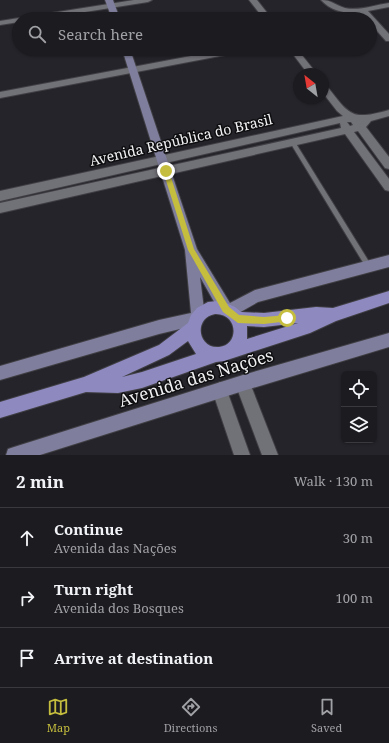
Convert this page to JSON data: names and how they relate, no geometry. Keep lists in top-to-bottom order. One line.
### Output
{"streets":{"main road":["Avenida das Nações"],"street":["Avenida República do Brasil"]},"north":"top left","page":{"search":"Search here","heading":["2 min","Walk · 130 m"],"list":[["Continue","Avenida das Nações","30 m"],["Turn right","Avenida dos Bosques","100 m"],"Arrive at destination"],"nav":["Map","Directions","Saved"]}}
